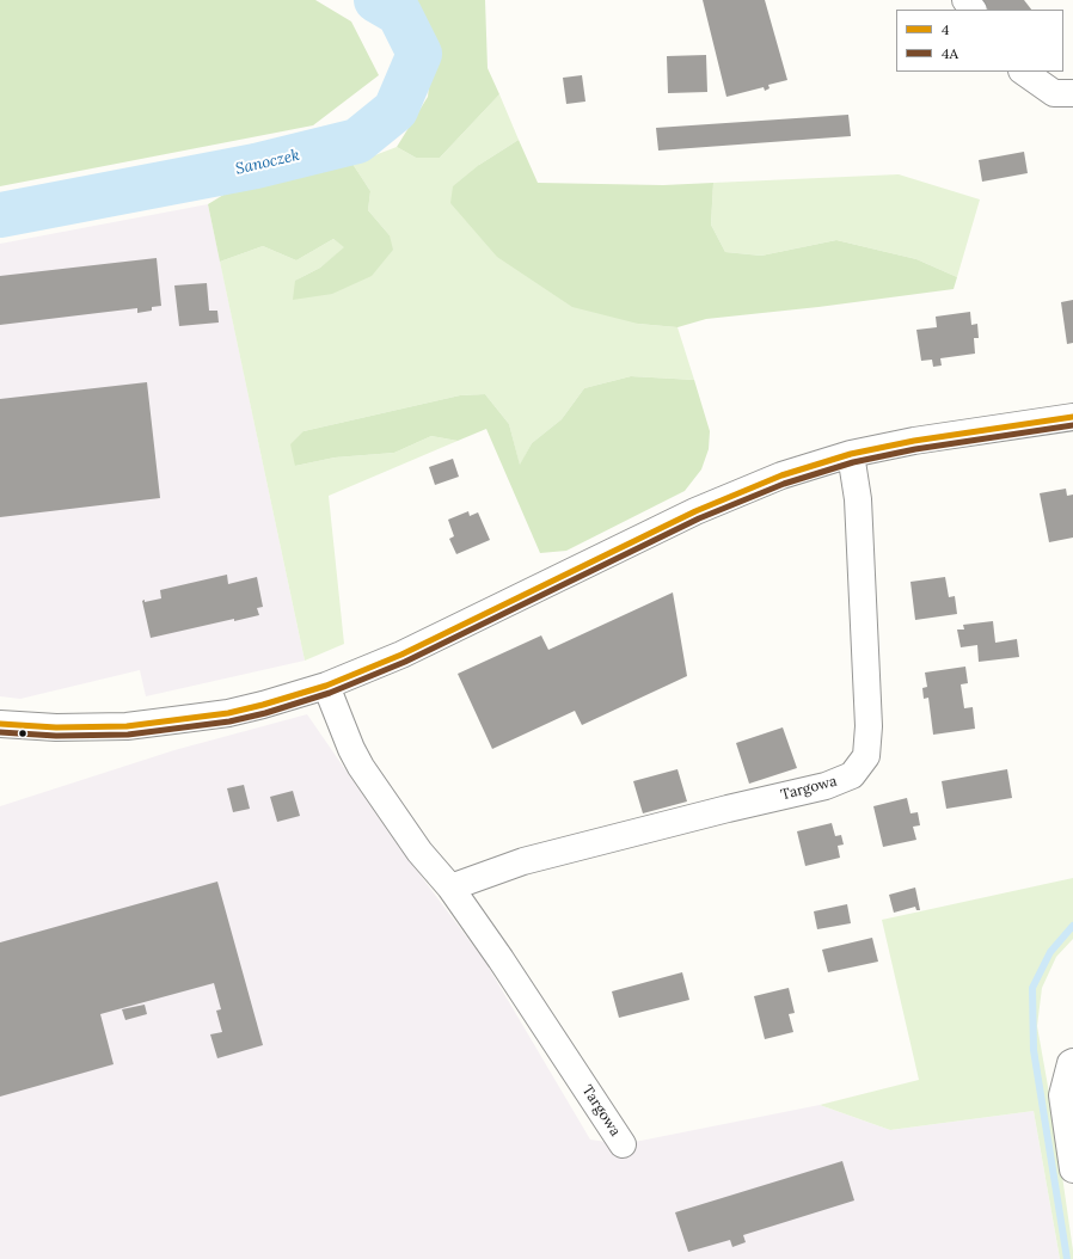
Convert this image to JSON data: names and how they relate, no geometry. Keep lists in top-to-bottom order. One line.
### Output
{"streets":{"street":["Targowa"]},"water":["Sanoczek"],"lines":["transit line 4","transit line 4A"],"legend":["4","4A"]}
